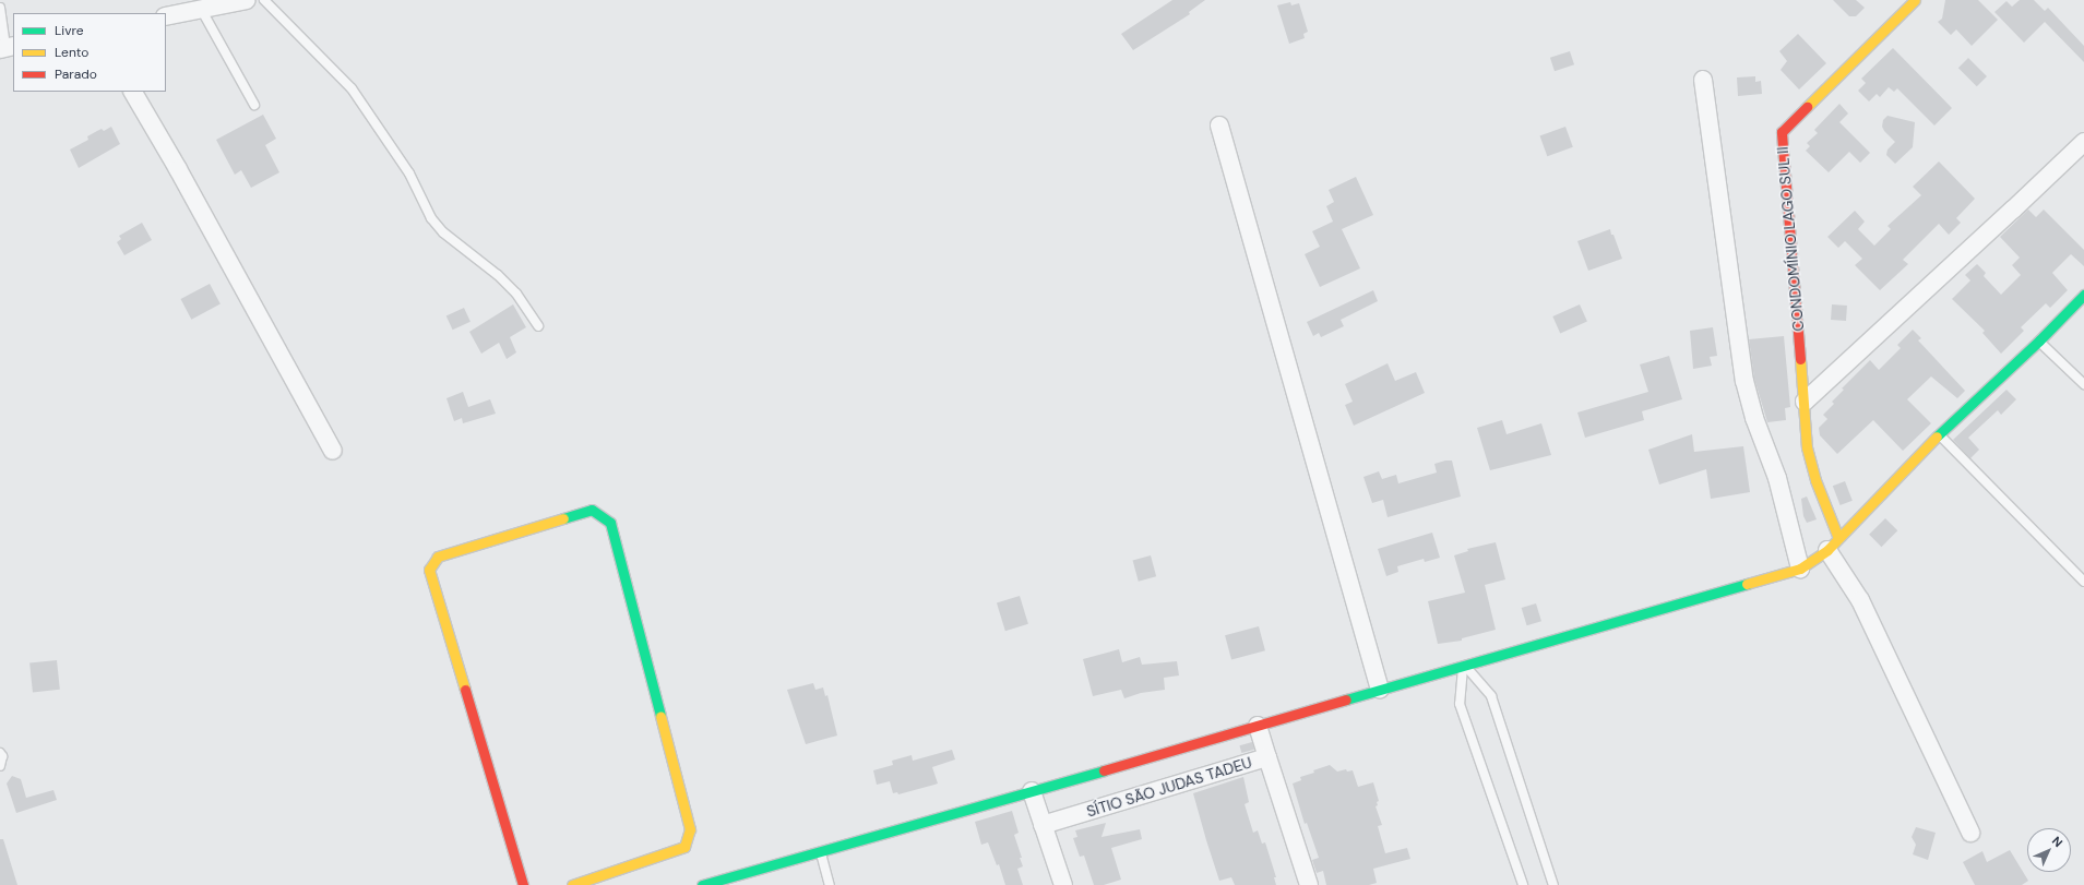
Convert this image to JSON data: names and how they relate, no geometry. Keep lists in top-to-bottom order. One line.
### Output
{"streets":{"street":["CONDOMÍNIO LAGO SUL II","SÍTIO SÃO JUDAS TADEU"]},"legend":["Livre","Lento","Parado"],"north":"top right"}
